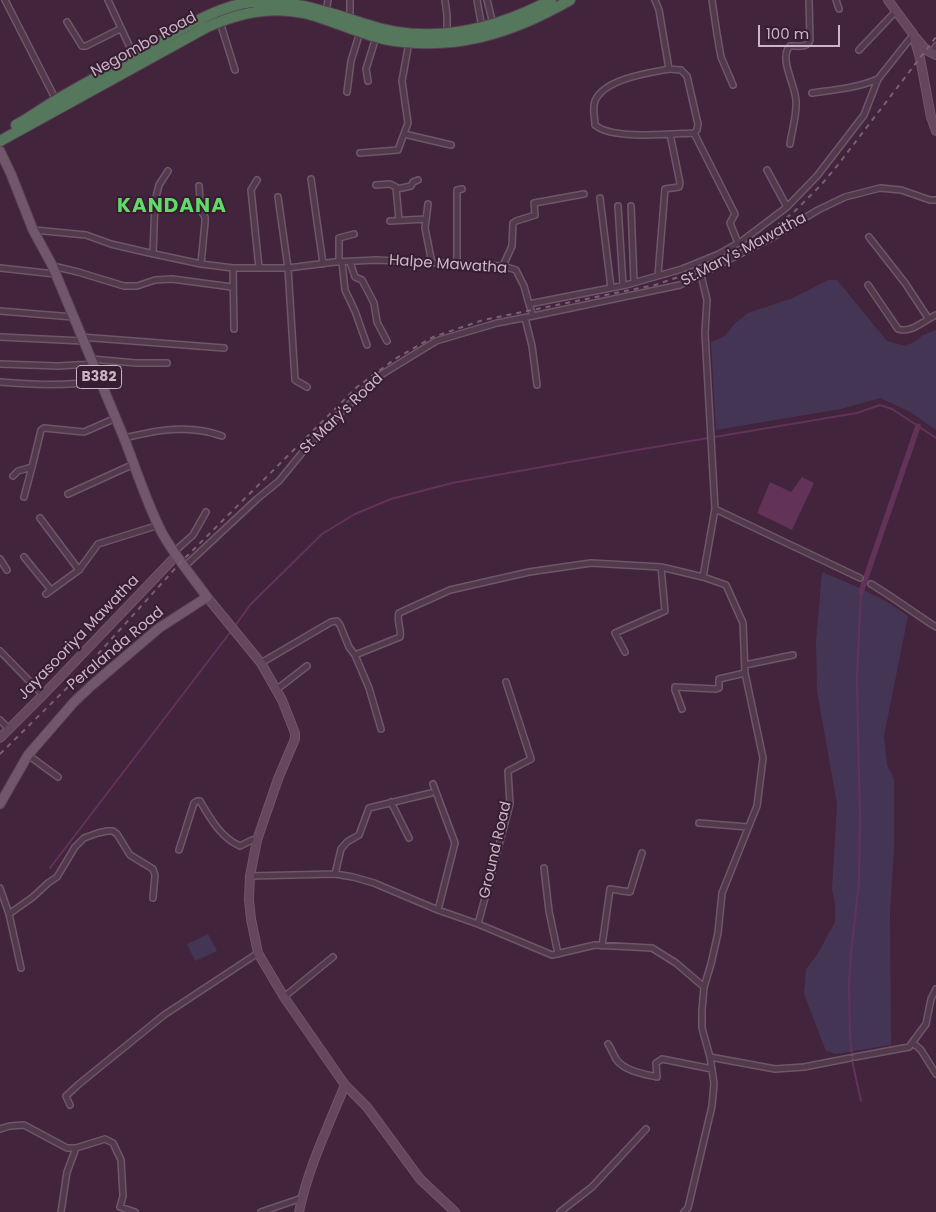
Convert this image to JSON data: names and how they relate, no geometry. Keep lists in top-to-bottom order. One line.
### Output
{"streets":{"highway":["Negombo Road"],"main road":["B382","Peralanda Road"],"street":["St.Mary's Mawatha","Halpe Mawatha","St Mary's Road","Jayasooriya Mawatha","Ground Road"]},"crossings":[["St.Mary's Mawatha","St Mary's Road"],["Halpe Mawatha","B382"],["B382","St Mary's Road"],["B382","Jayasooriya Mawatha"],["B382","Peralanda Road"]],"districts":["KANDANA"],"scale_bar":"100 m"}
